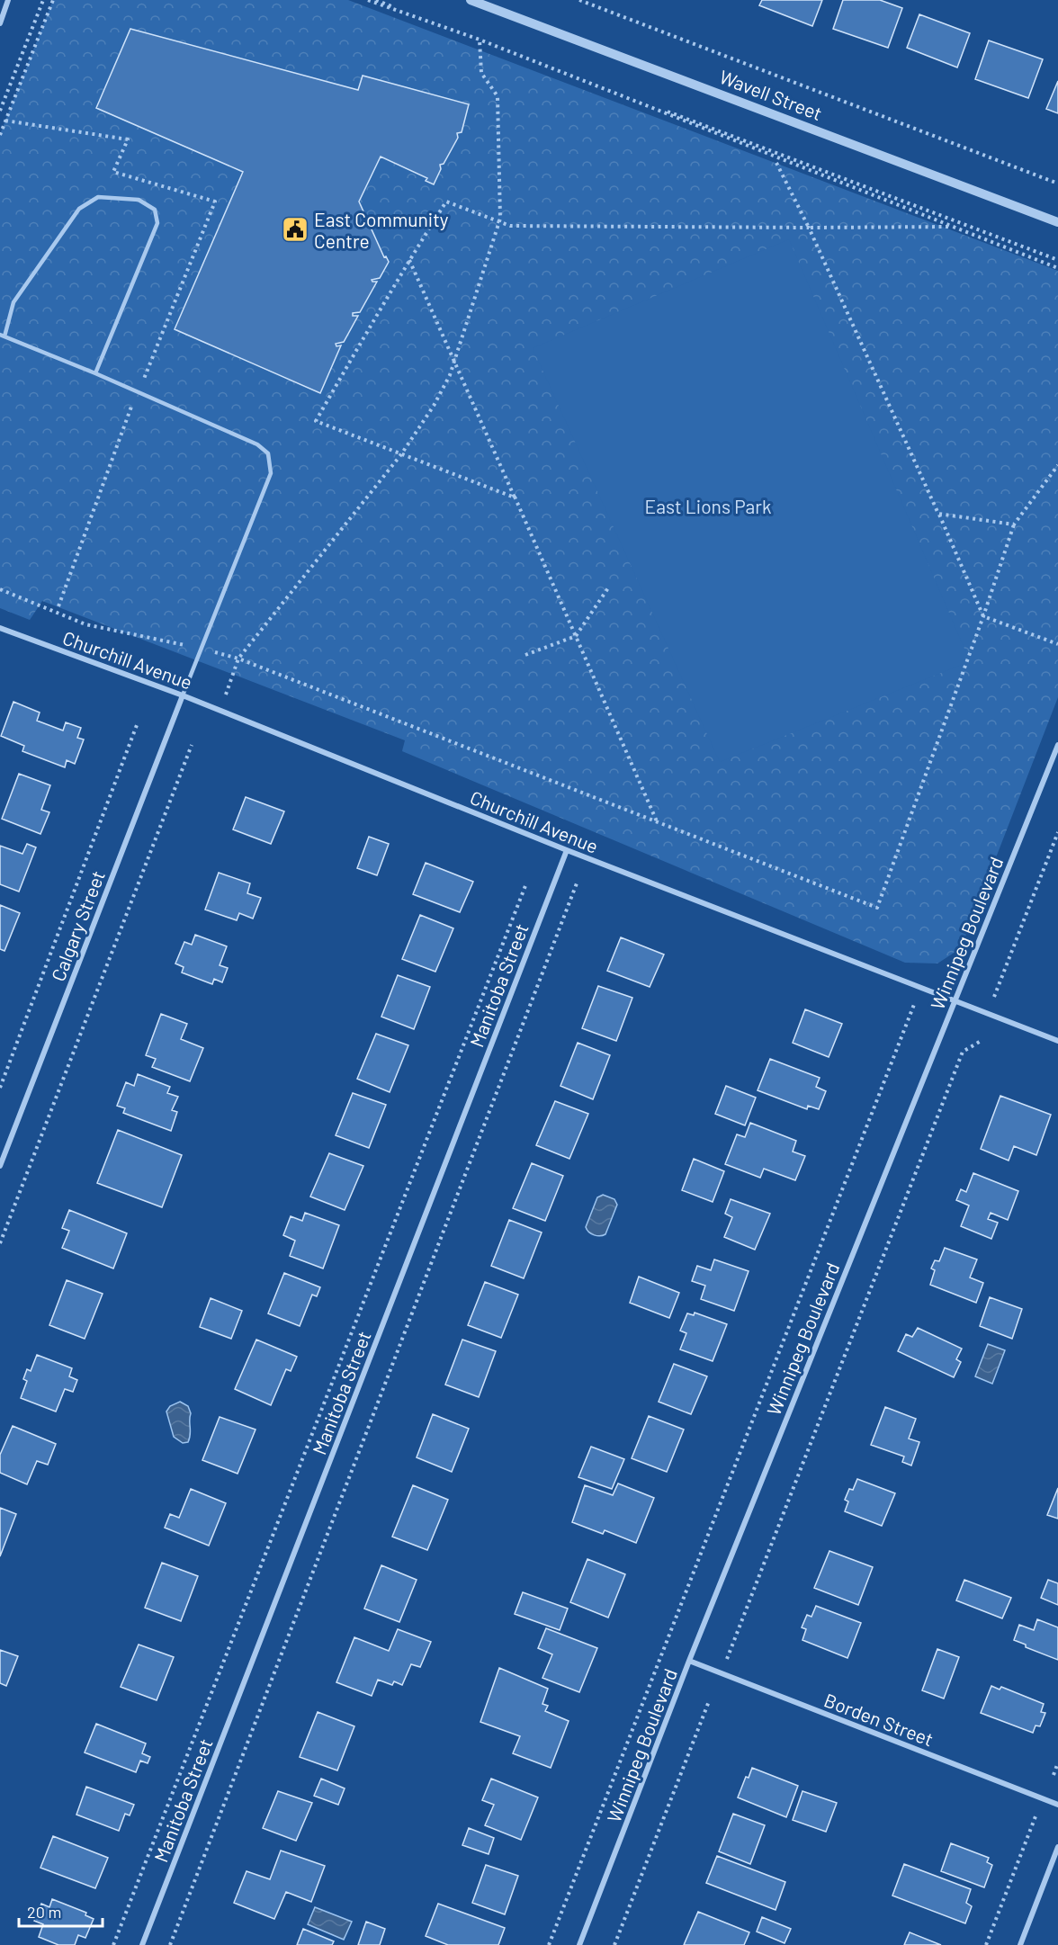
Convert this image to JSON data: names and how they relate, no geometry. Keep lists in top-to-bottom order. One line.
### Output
{"streets":{"street":["Wavell Street","Churchill Avenue","Calgary Street","Winnipeg Boulevard","Manitoba Street","Borden Street"]},"crossings":[["Churchill Avenue","Calgary Street"],["Churchill Avenue","Winnipeg Boulevard"],["Churchill Avenue","Manitoba Street"],["Winnipeg Boulevard","Borden Street"]],"parks":["East Lions Park"],"places":{"public building":["East Community Centre"]},"scale_bar":"20 m"}
